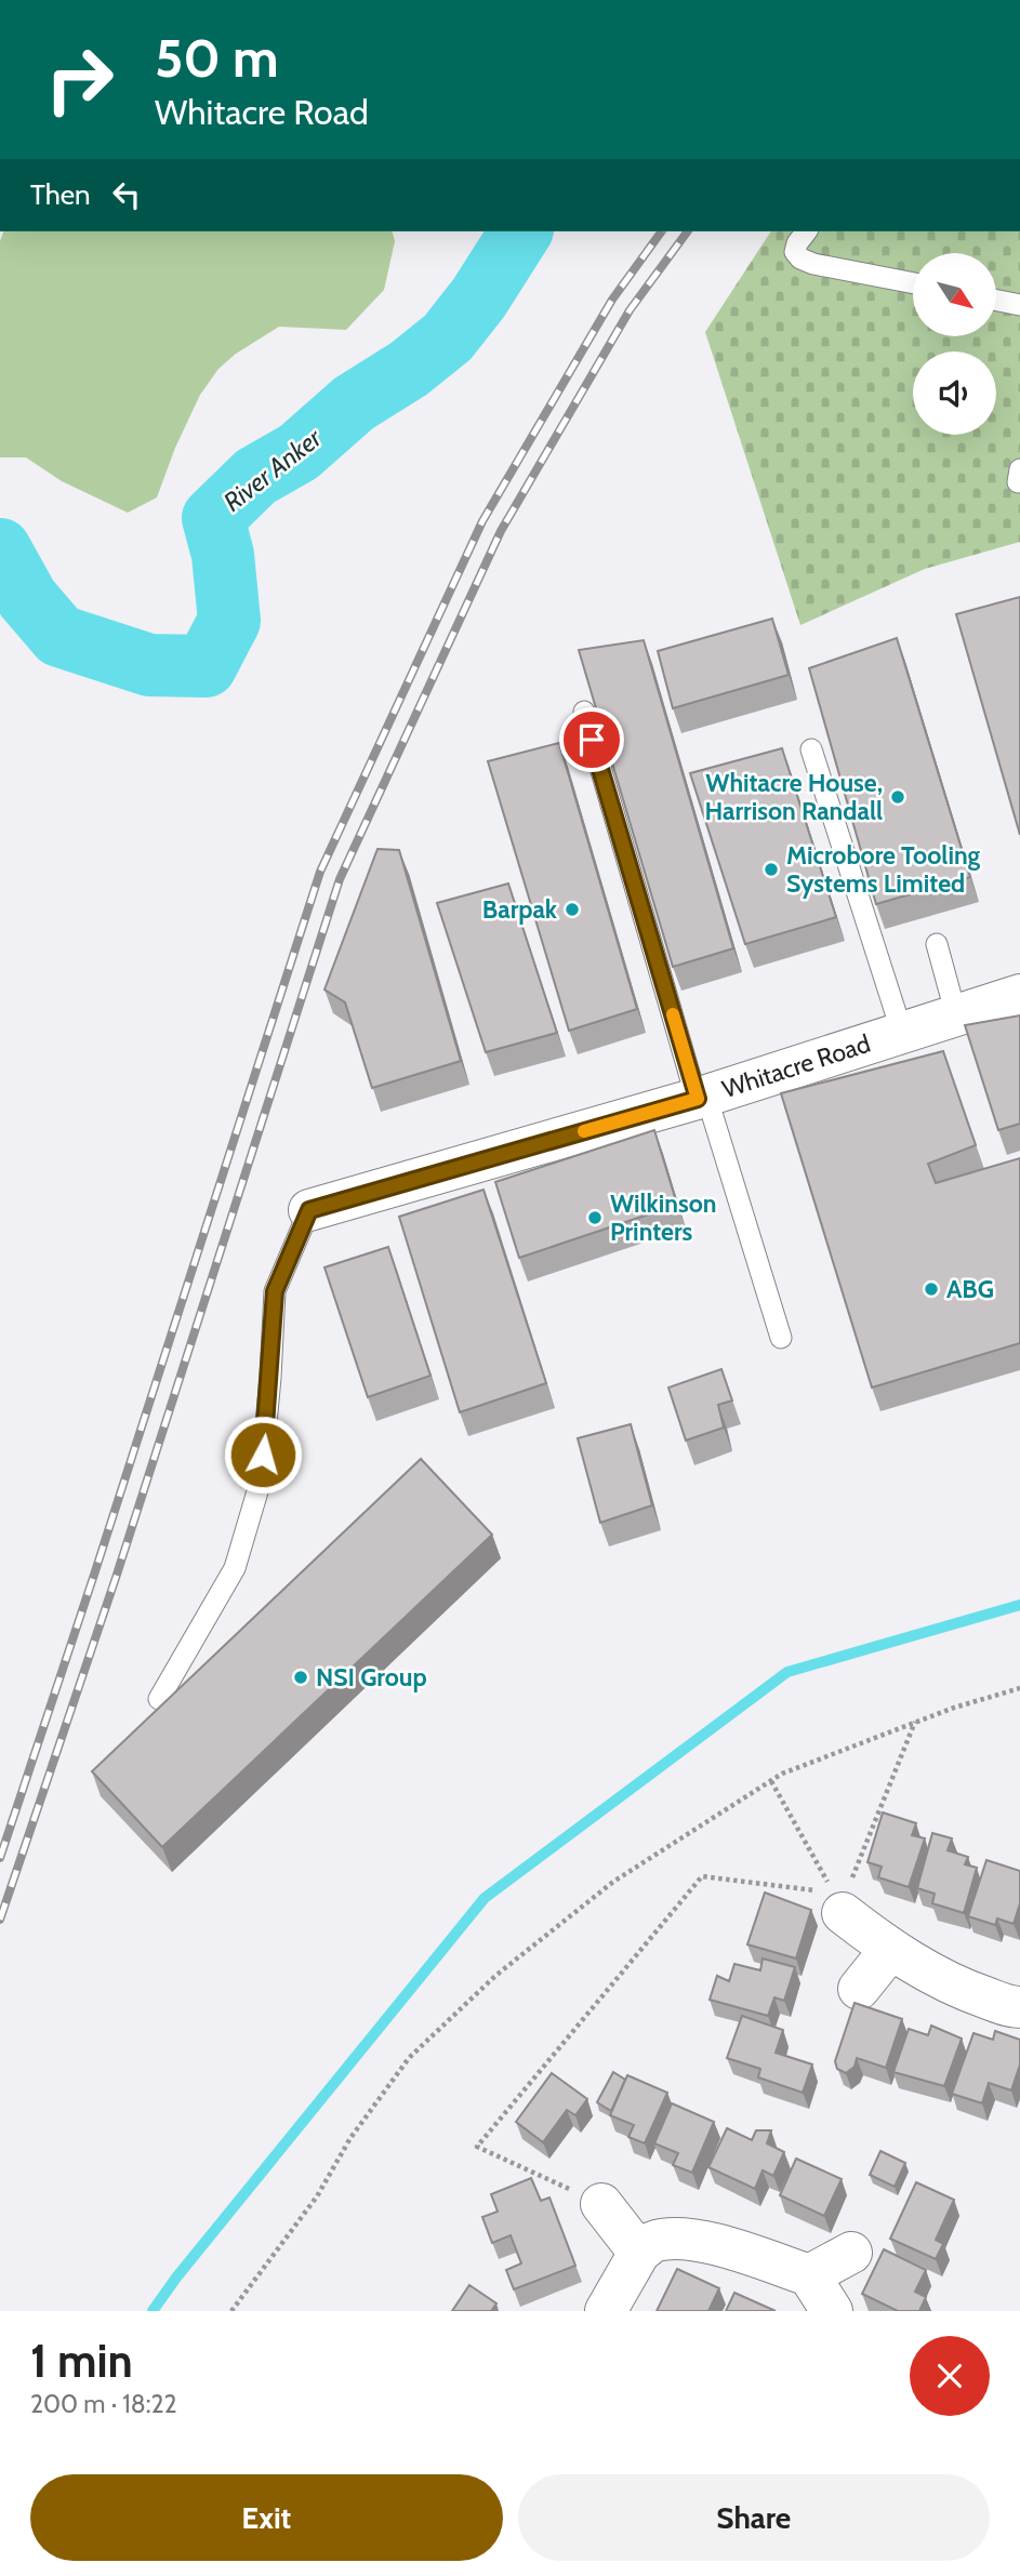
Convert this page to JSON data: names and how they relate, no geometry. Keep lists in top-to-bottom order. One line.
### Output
{"streets":{"street":["Whitacre Road"]},"water":["River Anker"],"places":["Whitacre House, Harrison Randall","Microbore Tooling Systems Limited","Barpak","Wilkinson Printers","ABG","NSI Group"],"north":"bottom right","page":{"turn":["50 m","Whitacre Road"],"then":"Then","heading":["1 min","200 m · 18:22"],"buttons":["Exit","Share"]}}
